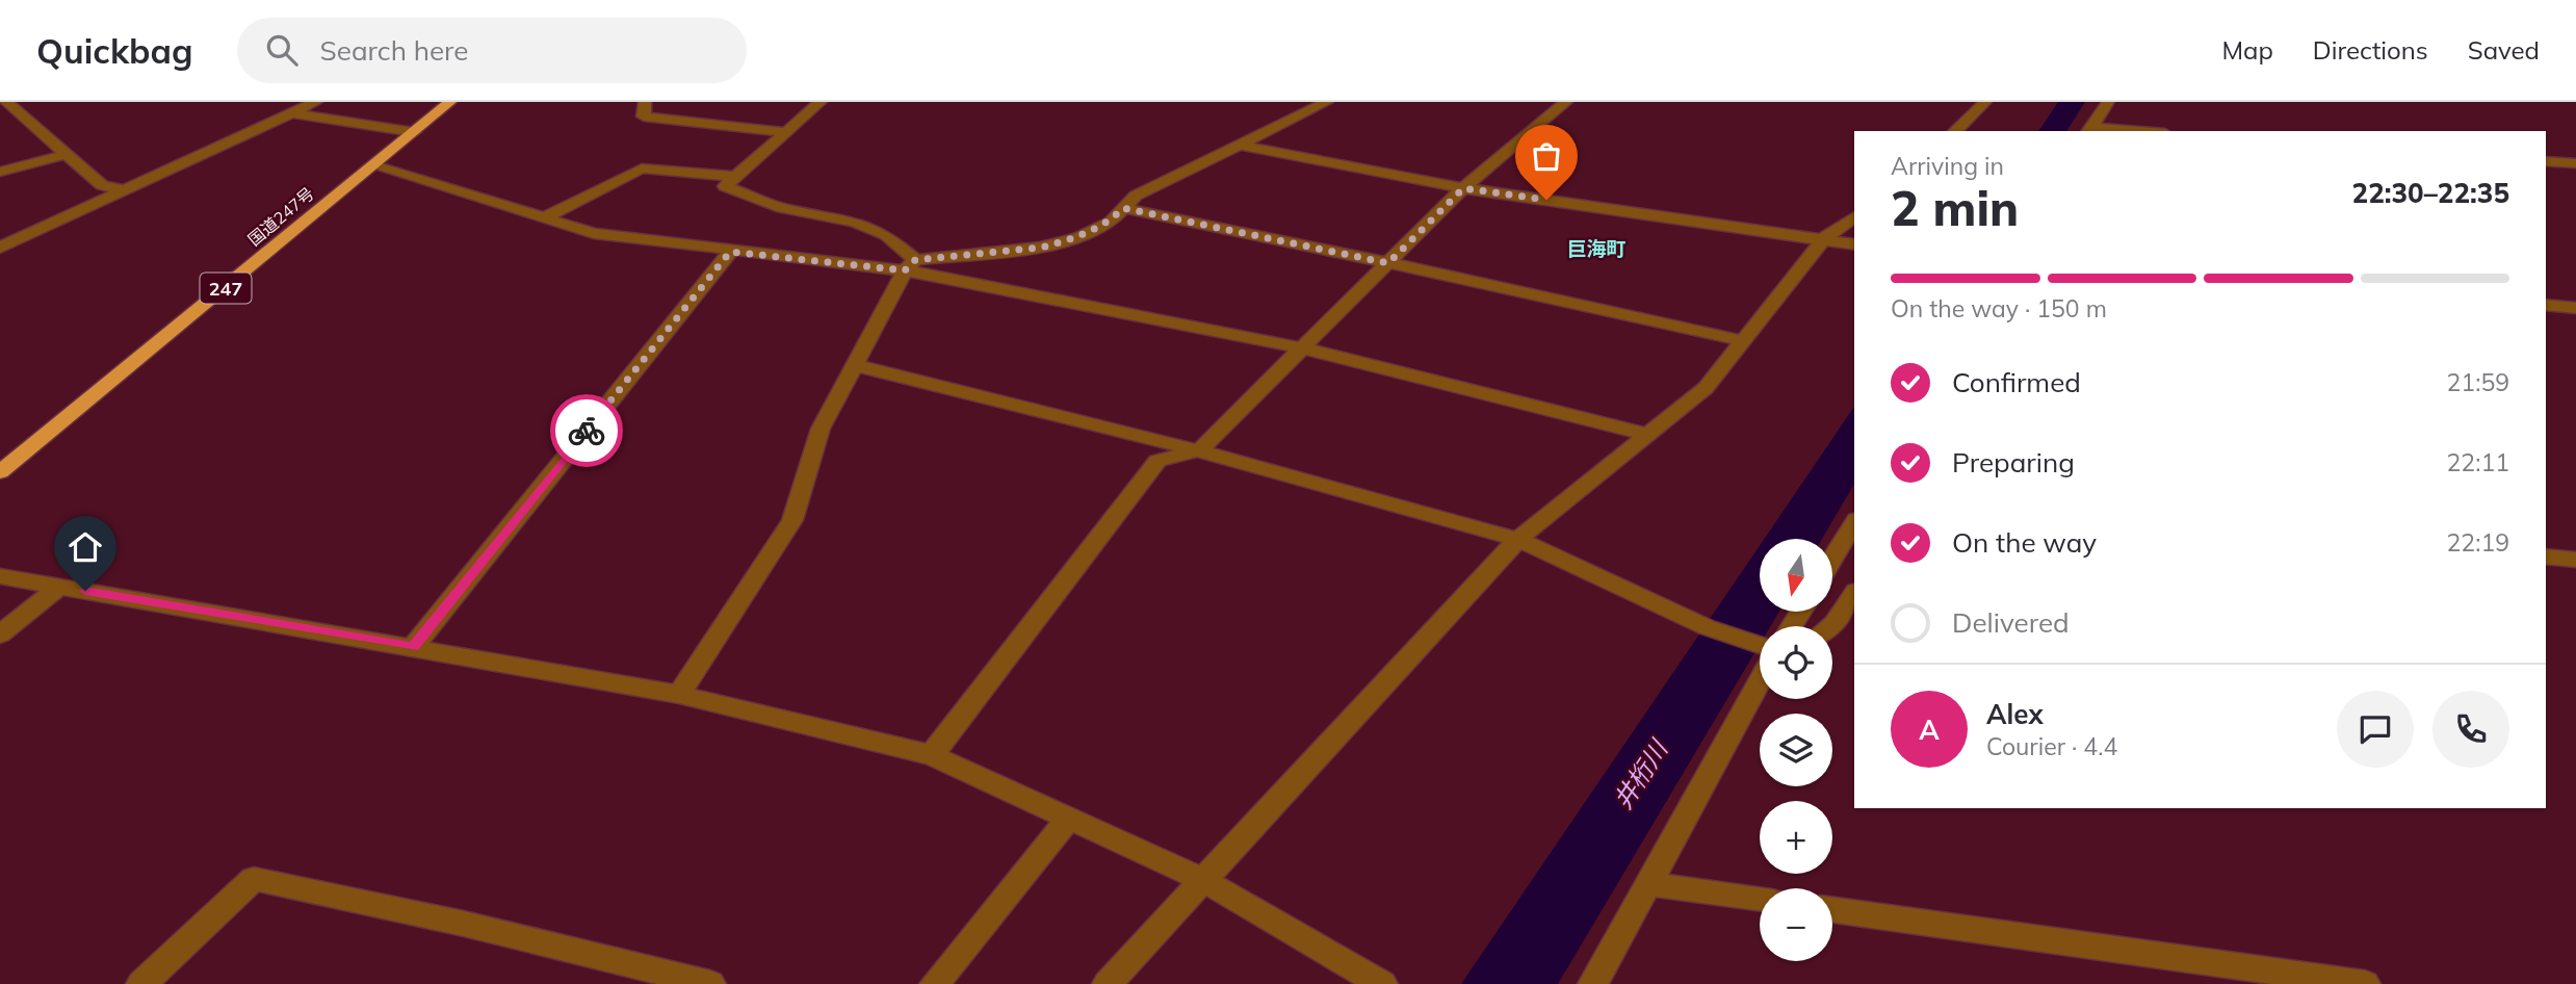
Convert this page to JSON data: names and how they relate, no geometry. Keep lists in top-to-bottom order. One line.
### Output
{"streets":{"highway":["国道247号","247"]},"districts":["巨海町"],"water":["井桁川"],"north":"bottom","page":{"header":"Quickbag","search":"Search here","nav":["Map","Directions","Saved"],"heading":["2 min","Arriving in","22:30–22:35"],"panel":["Alex","Courier · 4.4"],"bar":"On the way · 150 m","list":[["Confirmed","21:59"],["Preparing","22:11"],["On the way","22:19"],"Delivered"],"map_buttons":["+","−"],"round":"A"}}
